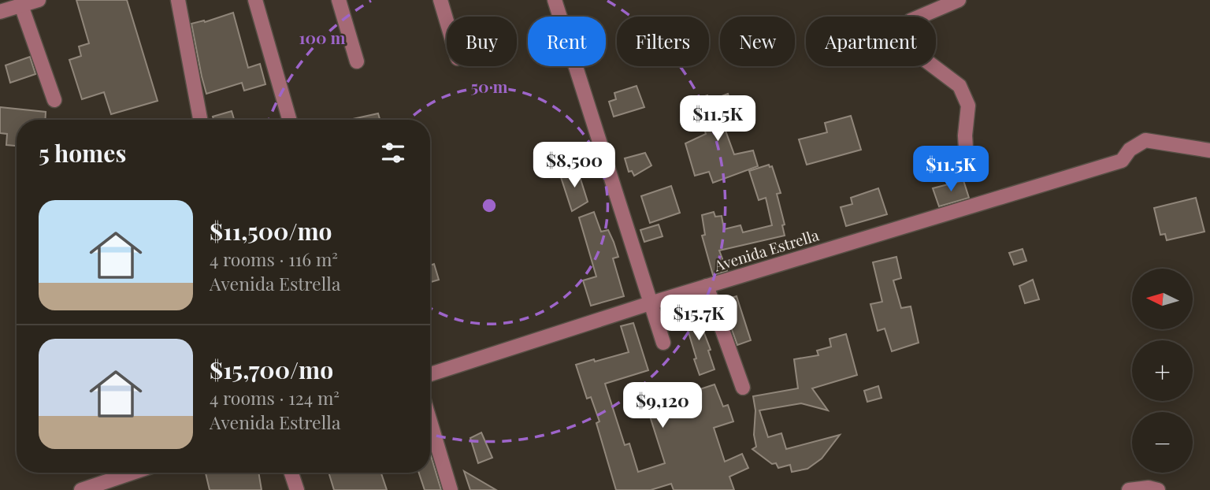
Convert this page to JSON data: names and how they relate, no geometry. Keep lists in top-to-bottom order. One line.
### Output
{"streets":{"street":["Avenida Estrella"]},"north":"left","page":{"chip":["Buy","Rent","Filters","New","Apartment"],"price":["$11.5K","$8,500","$11.5K","$15.7K","$9,120"],"heading":"5 homes","list":[{"name":"$11,500/mo","note":"4 rooms · 116 m² · Avenida Estrella"},{"name":"$15,700/mo","note":"4 rooms · 124 m² · Avenida Estrella"}],"map_buttons":["+","−"]},"rings":["100 m","50 m"]}
